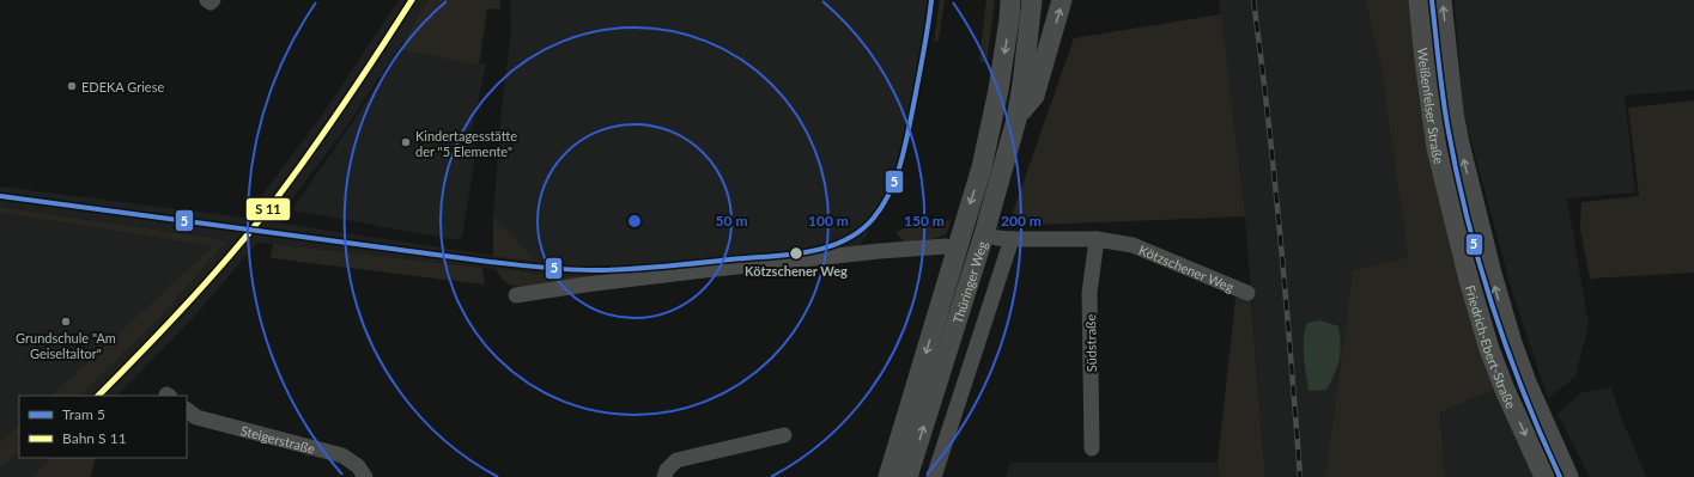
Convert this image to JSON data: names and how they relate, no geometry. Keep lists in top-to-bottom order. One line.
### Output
{"streets":{"main road":["Weißenfelser Straße","Thüringer Weg","Friedrich-Ebert-Straße"],"street":["Kötzschener Weg","Südstraße","Steigerstraße"]},"crossings":[["Weißenfelser Straße","Friedrich-Ebert-Straße"],["Kötzschener Weg","Thüringer Weg"],["Kötzschener Weg","Südstraße"]],"places":["EDEKA Griese","Kindertagesstätte der \"5 Elemente\"","Kötzschener Weg","Grundschule \"Am Geiseltaltor\""],"lines":["tram line 5"],"legend":["Tram 5","Bahn S 11"],"rings":["50 m","100 m","150 m","200 m"]}
